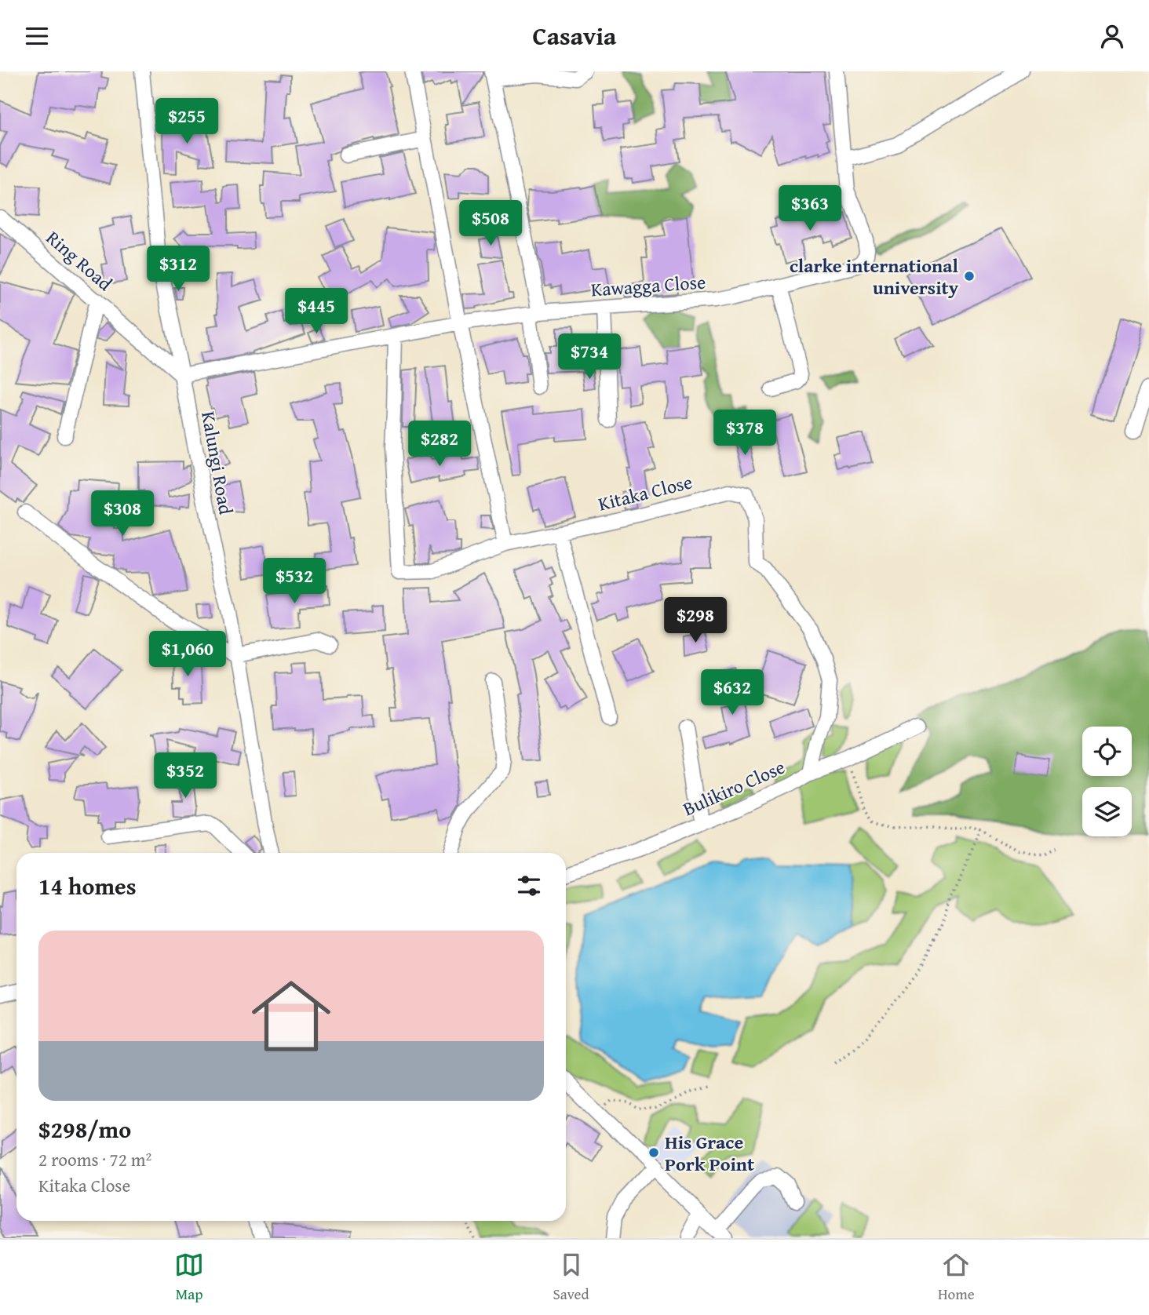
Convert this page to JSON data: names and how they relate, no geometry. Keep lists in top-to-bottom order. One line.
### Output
{"streets":{"street":["Ring Road","Kawagga Close","Kalungi Road","Kitaka Close","Bulikiro Close"]},"crossings":[["Ring Road","Kawagga Close"],["Ring Road","Kalungi Road"],["Kawagga Close","Kalungi Road"],["Kawagga Close","Kitaka Close"],["Kitaka Close","Bulikiro Close"]],"places":["clarke international university","His Grace Pork Point"],"page":{"header":"Casavia","price":["$255","$363","$508","$312","$445","$734","$378","$282","$308","$532","$298","$1,060","$632","$352"],"heading":"14 homes","list":[{"name":"$298/mo","note":"2 rooms · 72 m² · Kitaka Close"}],"tabs":["Map","Saved","Home"]}}
